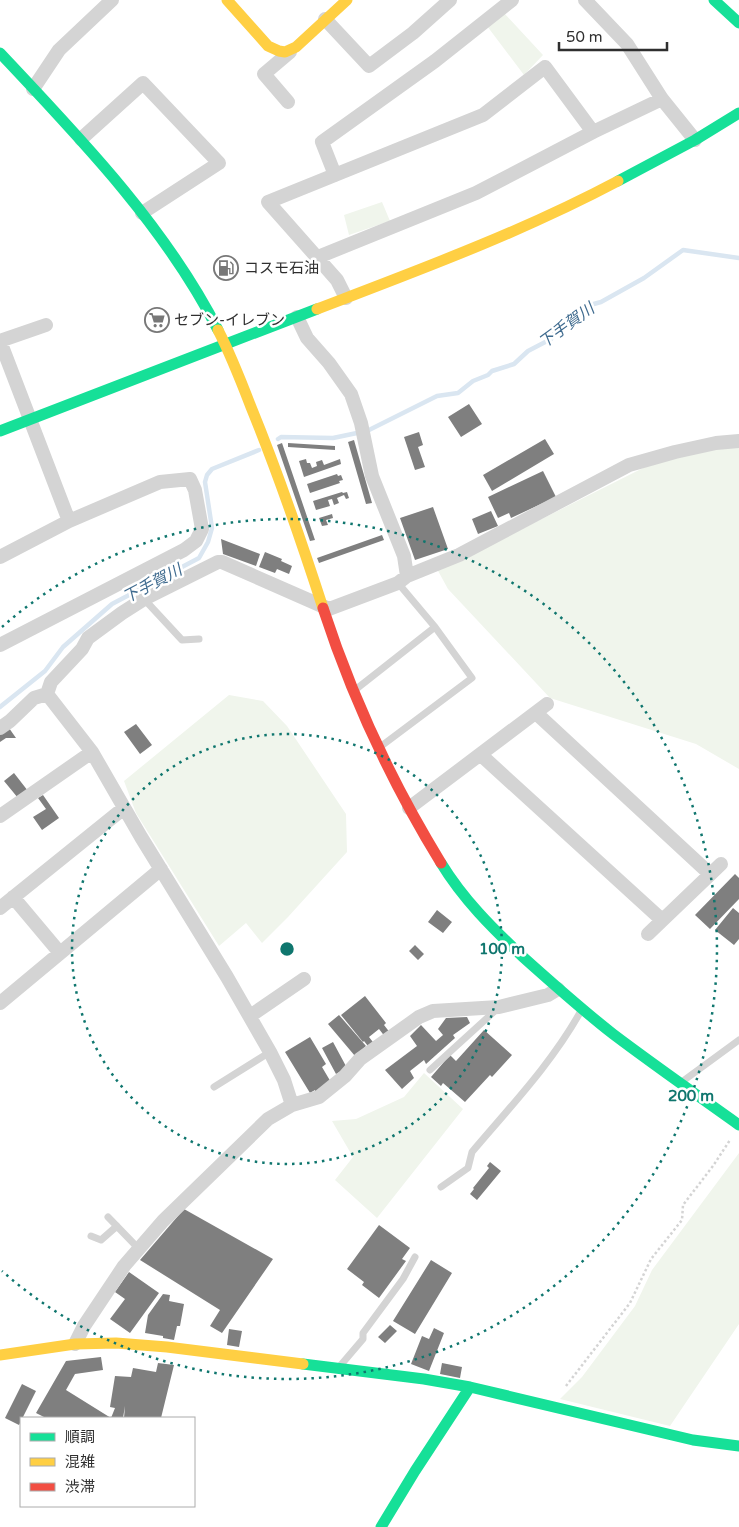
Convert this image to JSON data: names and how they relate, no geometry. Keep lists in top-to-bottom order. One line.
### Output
{"water":["下手賀川"],"places":{"fuel station":["コスモ石油"],"supermarket":["セブン-イレブン"]},"legend":["順調","混雑","渋滞"],"scale_bar":"50 m","rings":["100 m","200 m"]}
